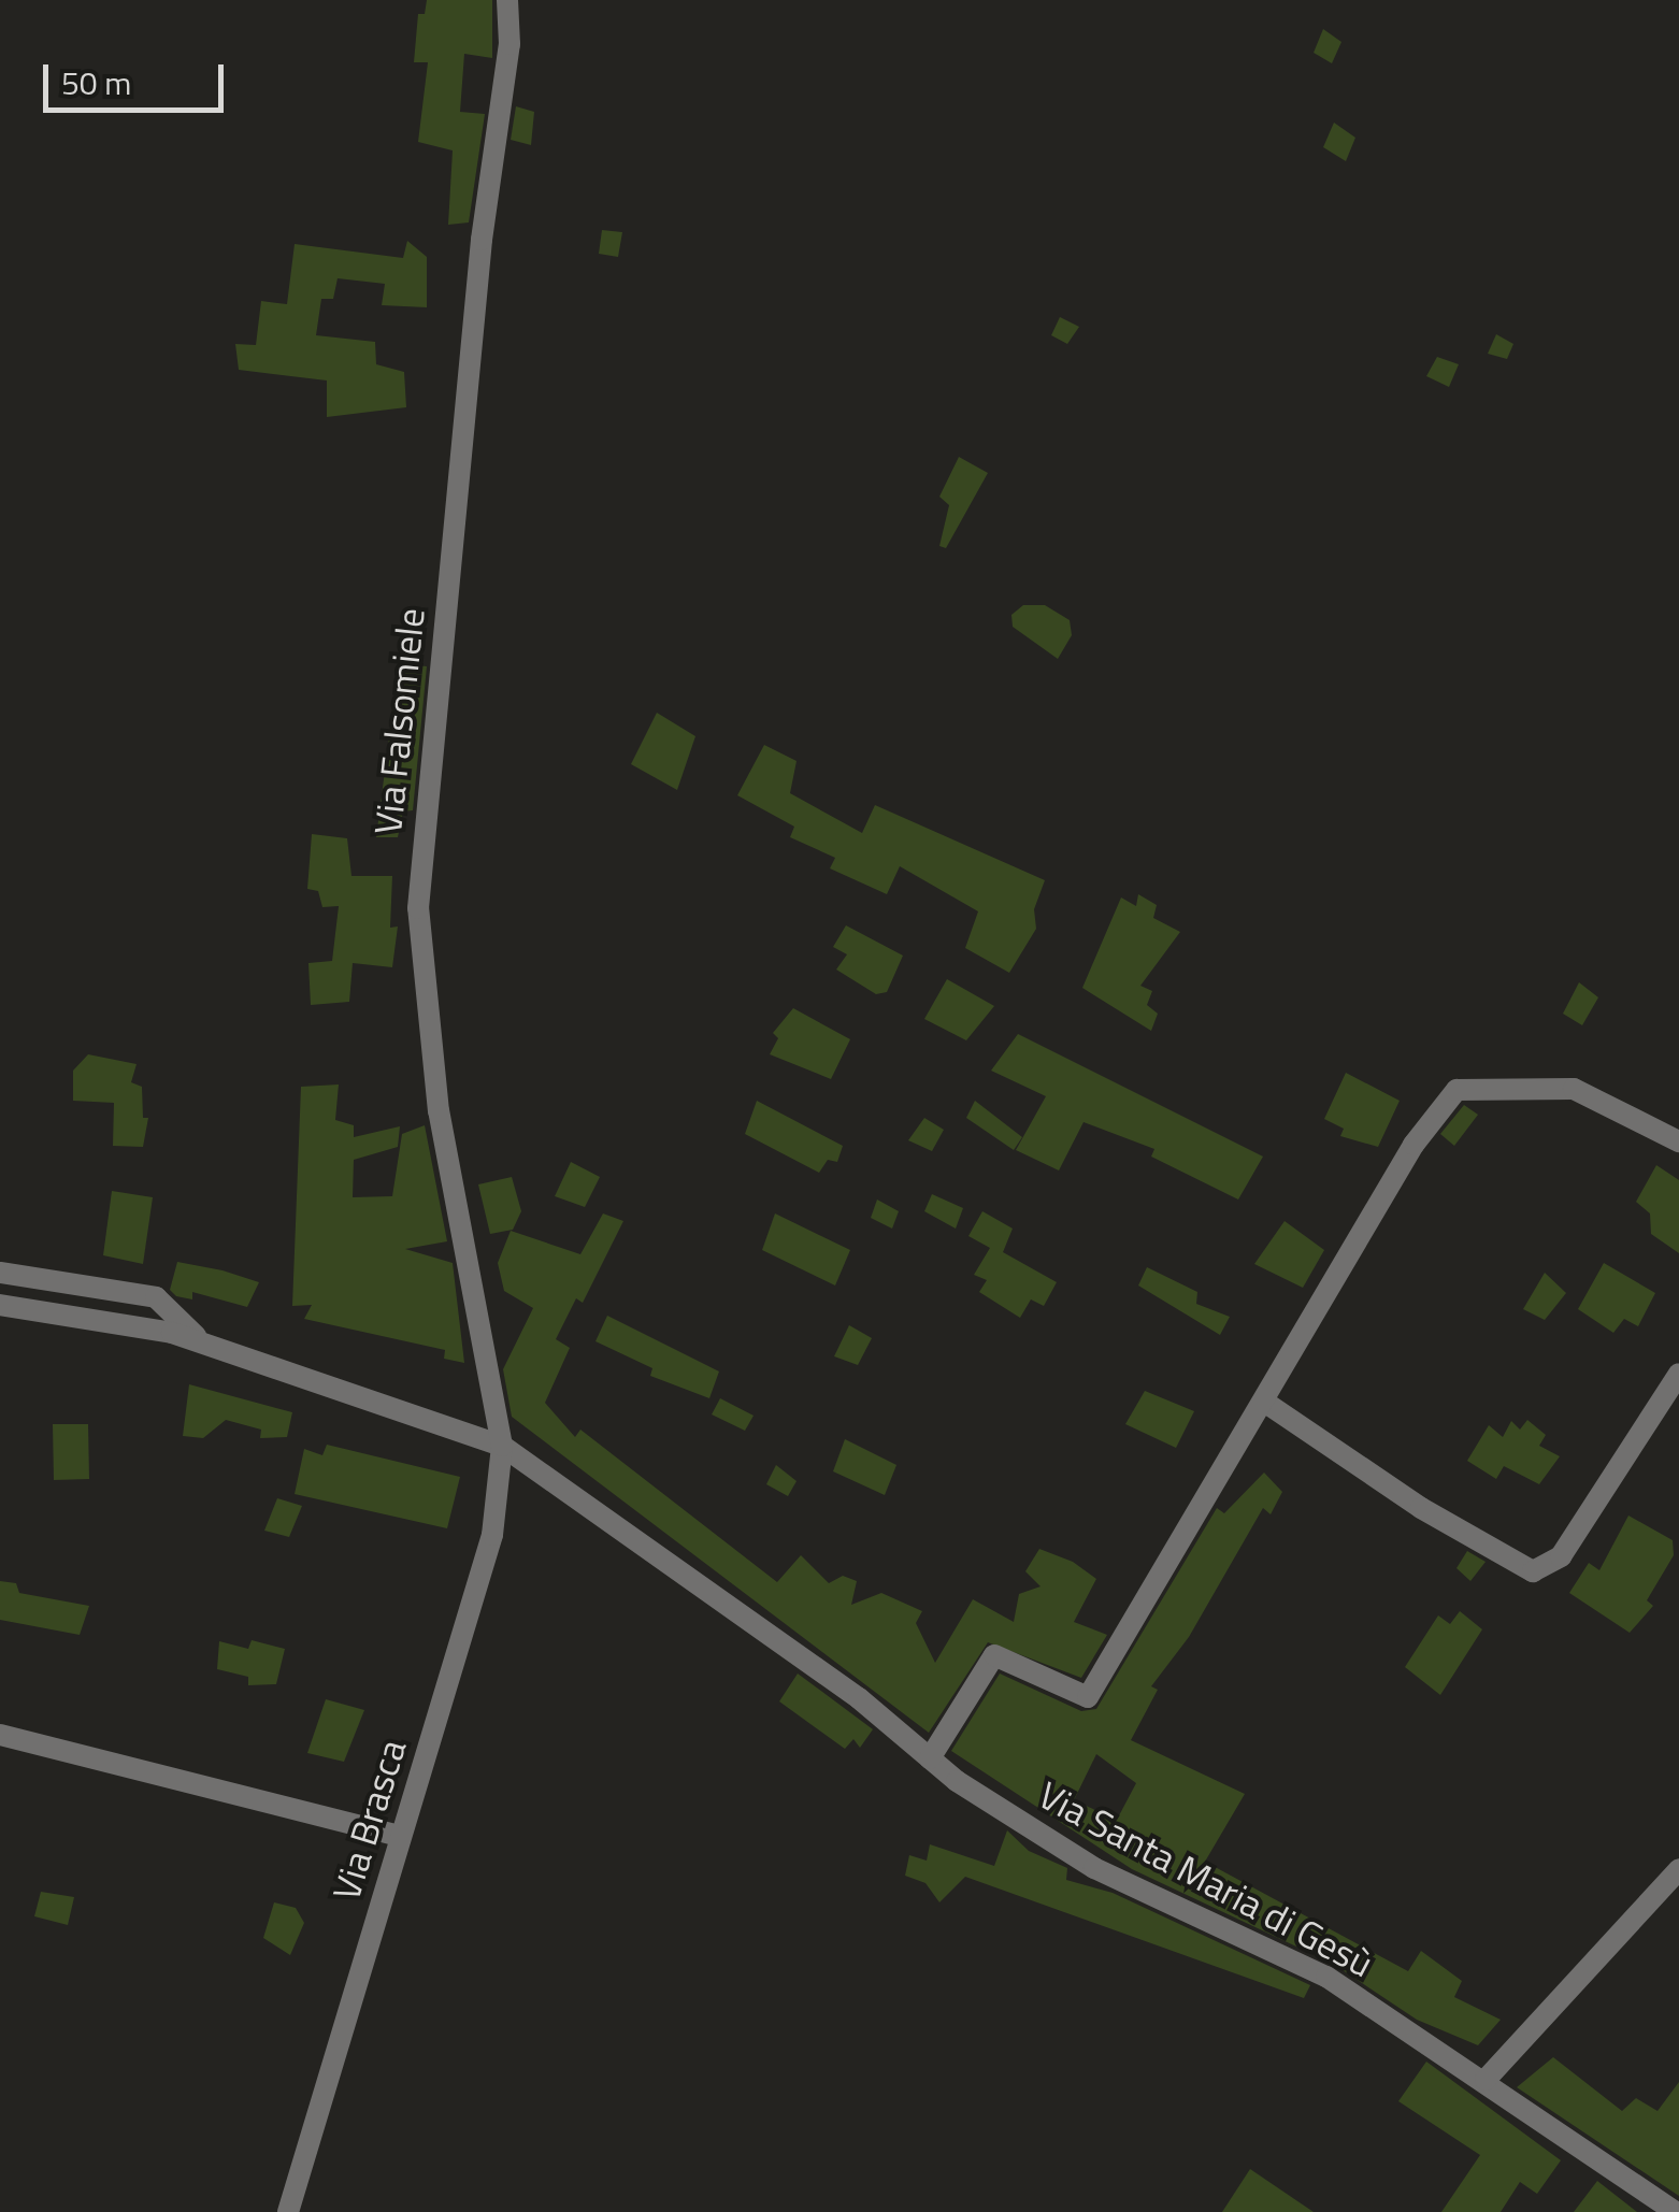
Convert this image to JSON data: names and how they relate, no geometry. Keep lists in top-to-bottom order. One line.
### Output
{"streets":{"street":["Via Falsomiele","Via Brasca","Via Santa Maria di Gesù"]},"crossings":[["Via Falsomiele","Via Brasca"],["Via Falsomiele","Via Santa Maria di Gesù"],["Via Brasca","Via Santa Maria di Gesù"]],"scale_bar":"50 m"}
